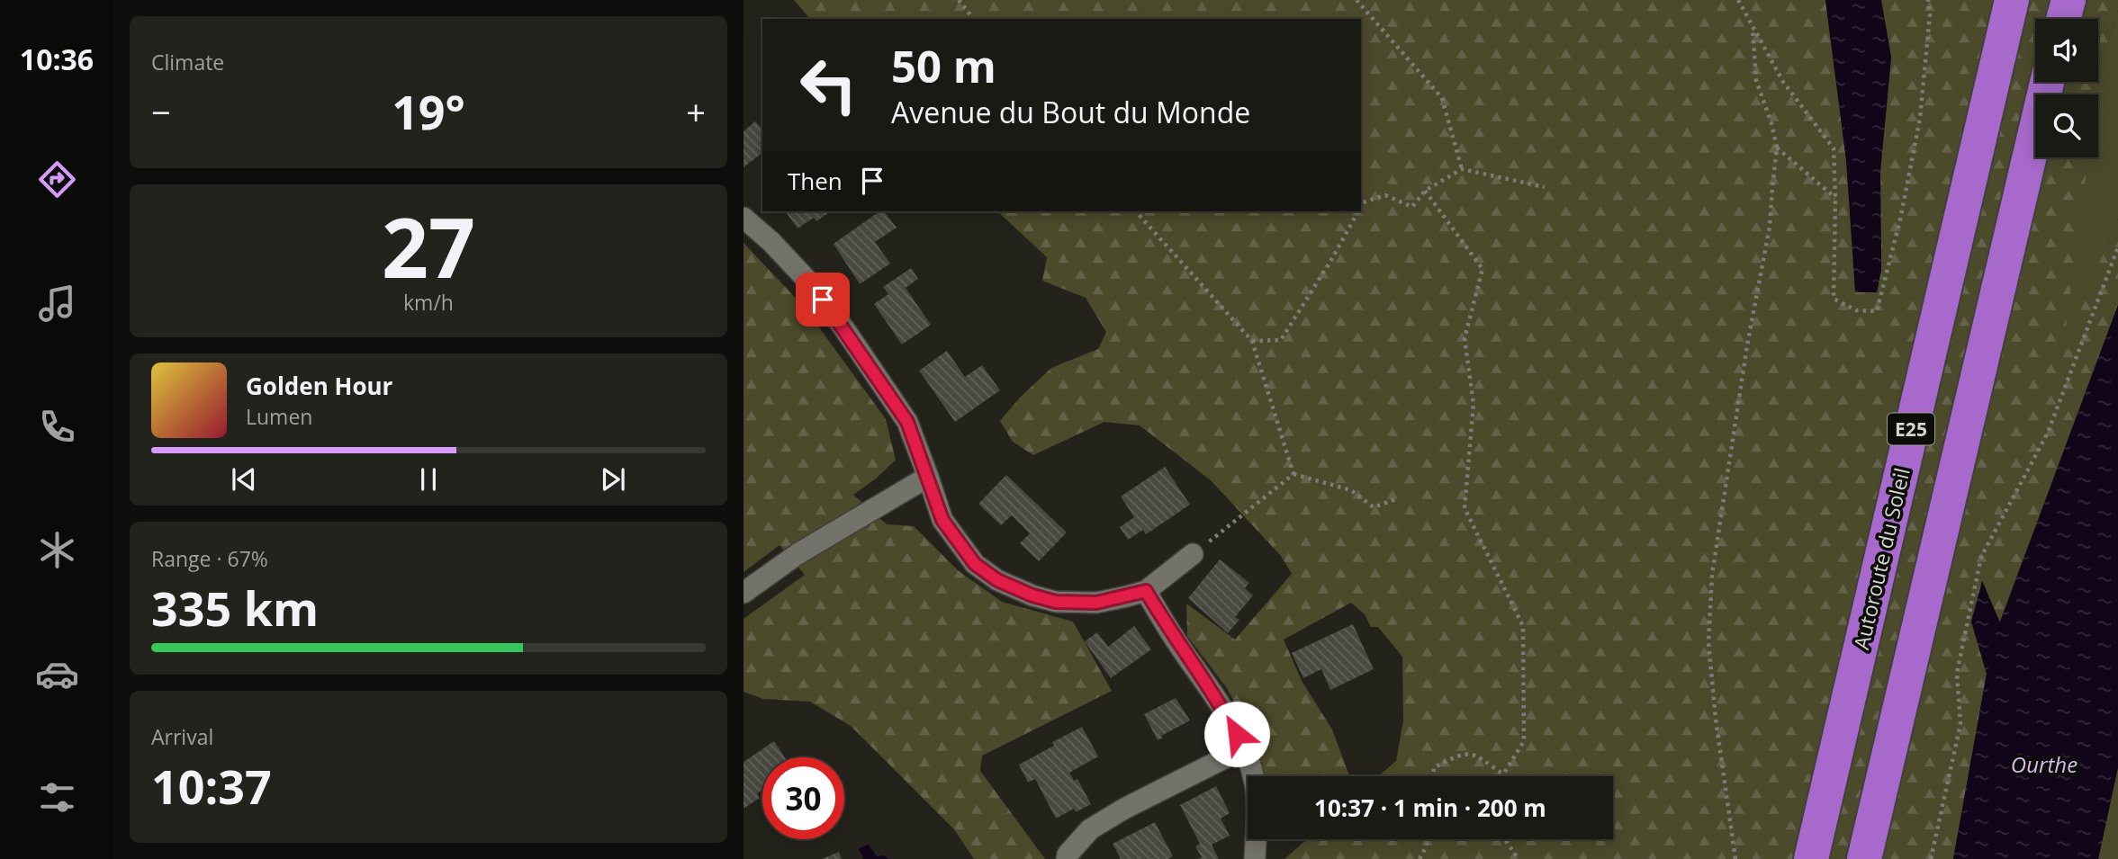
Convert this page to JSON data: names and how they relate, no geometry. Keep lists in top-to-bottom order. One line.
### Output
{"streets":{"highway":["E25","Autoroute du Soleil"]},"water":["Ourthe"],"page":{"tabs":"10:36","tile":["Climate",["27","km/h"],["Range · 67%","335 km"],["Arrival","10:37"]],"turn":["50 m","Avenue du Bout du Monde"],"heat":["−","19°","+"],"then":"Then","song":["Golden Hour","Lumen"],"limit":"30","trip":"10:37 · 1 min · 200 m"}}
